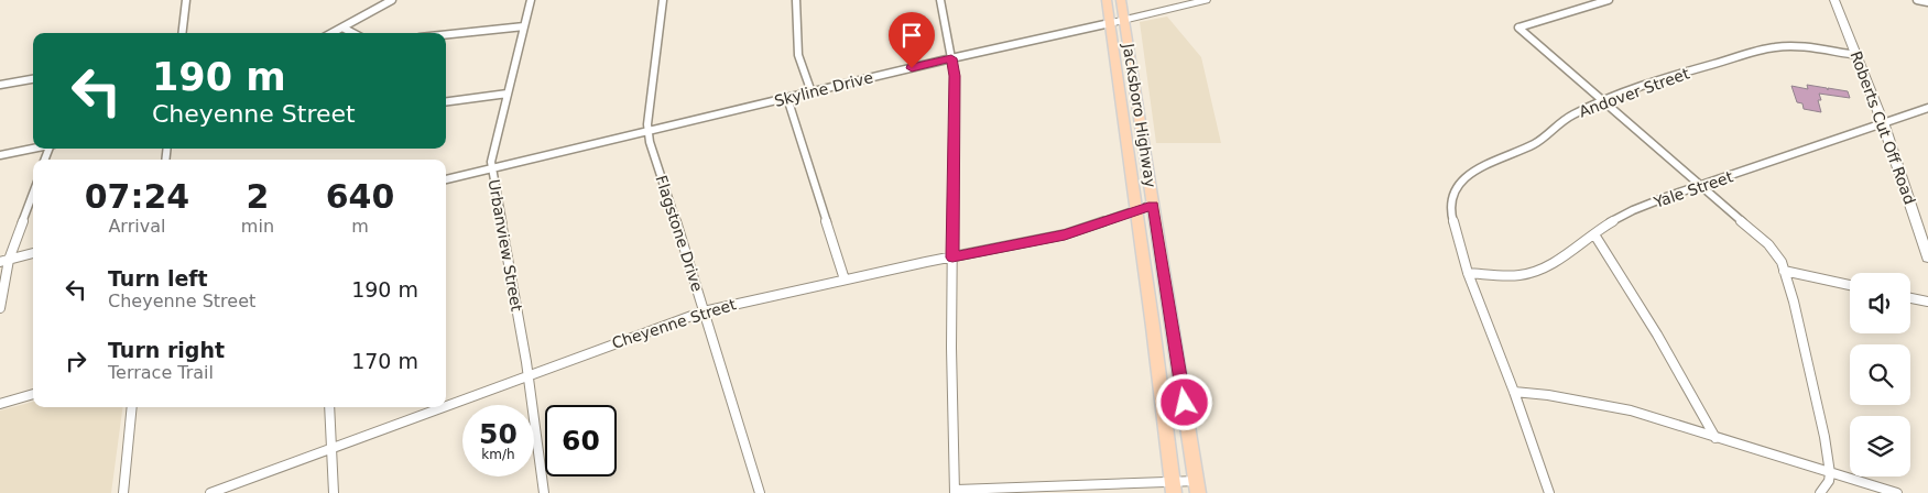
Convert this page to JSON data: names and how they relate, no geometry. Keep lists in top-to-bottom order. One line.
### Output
{"streets":{"main road":["Jacksboro Highway"],"street":["Skyline Drive","Andover Street","Roberts Cut Off Road","Yale Street","Flagstone Drive","Urbanview Street","Cheyenne Street"]},"crossings":[["Skyline Drive","Jacksboro Highway"],["Skyline Drive","Flagstone Drive"],["Skyline Drive","Urbanview Street"],["Andover Street","Roberts Cut Off Road"],["Andover Street","Yale Street"],["Jacksboro Highway","Cheyenne Street"],["Roberts Cut Off Road","Yale Street"],["Flagstone Drive","Cheyenne Street"],["Urbanview Street","Cheyenne Street"]],"page":{"turn":["190 m","Cheyenne Street"],"eta":["07:24","Arrival","2","min","640","m"],"list":[{"name":"Turn left","note":"Cheyenne Street","value":"190 m"},{"name":"Turn right","note":"Terrace Trail","value":"170 m"}],"speed":"50 km/h","limit":"60"}}
